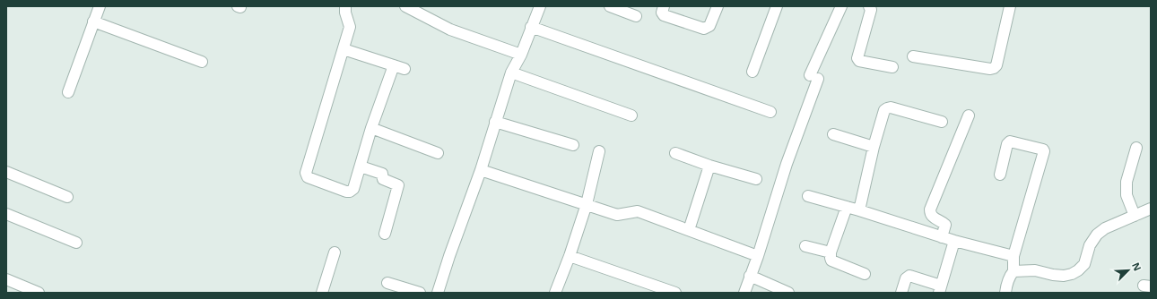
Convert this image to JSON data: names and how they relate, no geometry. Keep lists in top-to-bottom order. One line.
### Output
{"north":"top right"}
